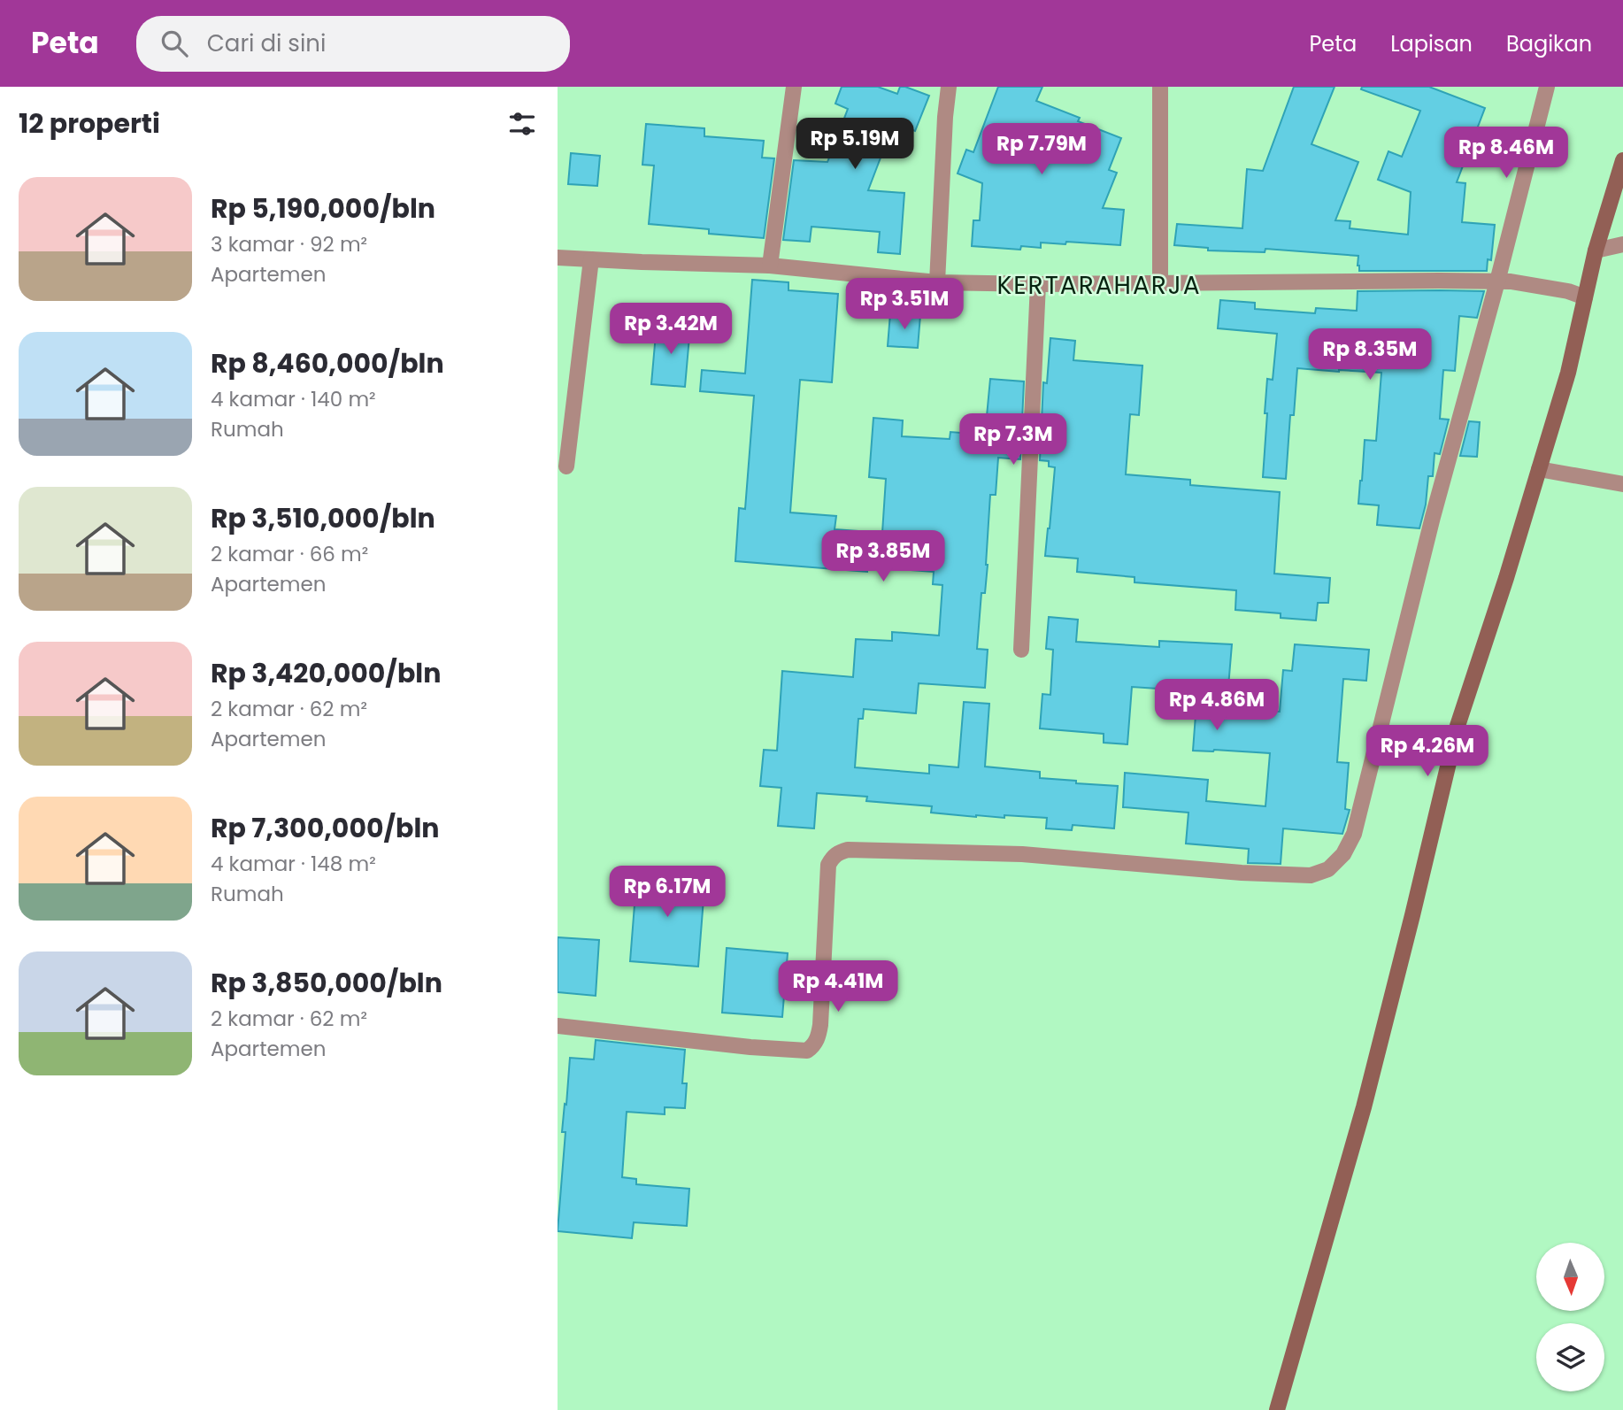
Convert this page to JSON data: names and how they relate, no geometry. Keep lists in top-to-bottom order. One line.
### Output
{"districts":["KERTARAHARJA"],"north":"bottom","page":{"header":"Peta","search":"Cari di sini","nav":["Peta","Lapisan","Bagikan"],"heading":"12 properti","price":["Rp 5.19M","Rp 7.79M","Rp 8.46M","Rp 3.51M","Rp 3.42M","Rp 8.35M","Rp 7.3M","Rp 3.85M","Rp 4.86M","Rp 4.26M","Rp 6.17M","Rp 4.41M"],"list":[{"name":"Rp 5,190,000/bln","note":"3 kamar · 92 m² · Apartemen"},{"name":"Rp 8,460,000/bln","note":"4 kamar · 140 m² · Rumah"},{"name":"Rp 3,510,000/bln","note":"2 kamar · 66 m² · Apartemen"},{"name":"Rp 3,420,000/bln","note":"2 kamar · 62 m² · Apartemen"},{"name":"Rp 7,300,000/bln","note":"4 kamar · 148 m² · Rumah"},{"name":"Rp 3,850,000/bln","note":"2 kamar · 62 m² · Apartemen"}]}}
